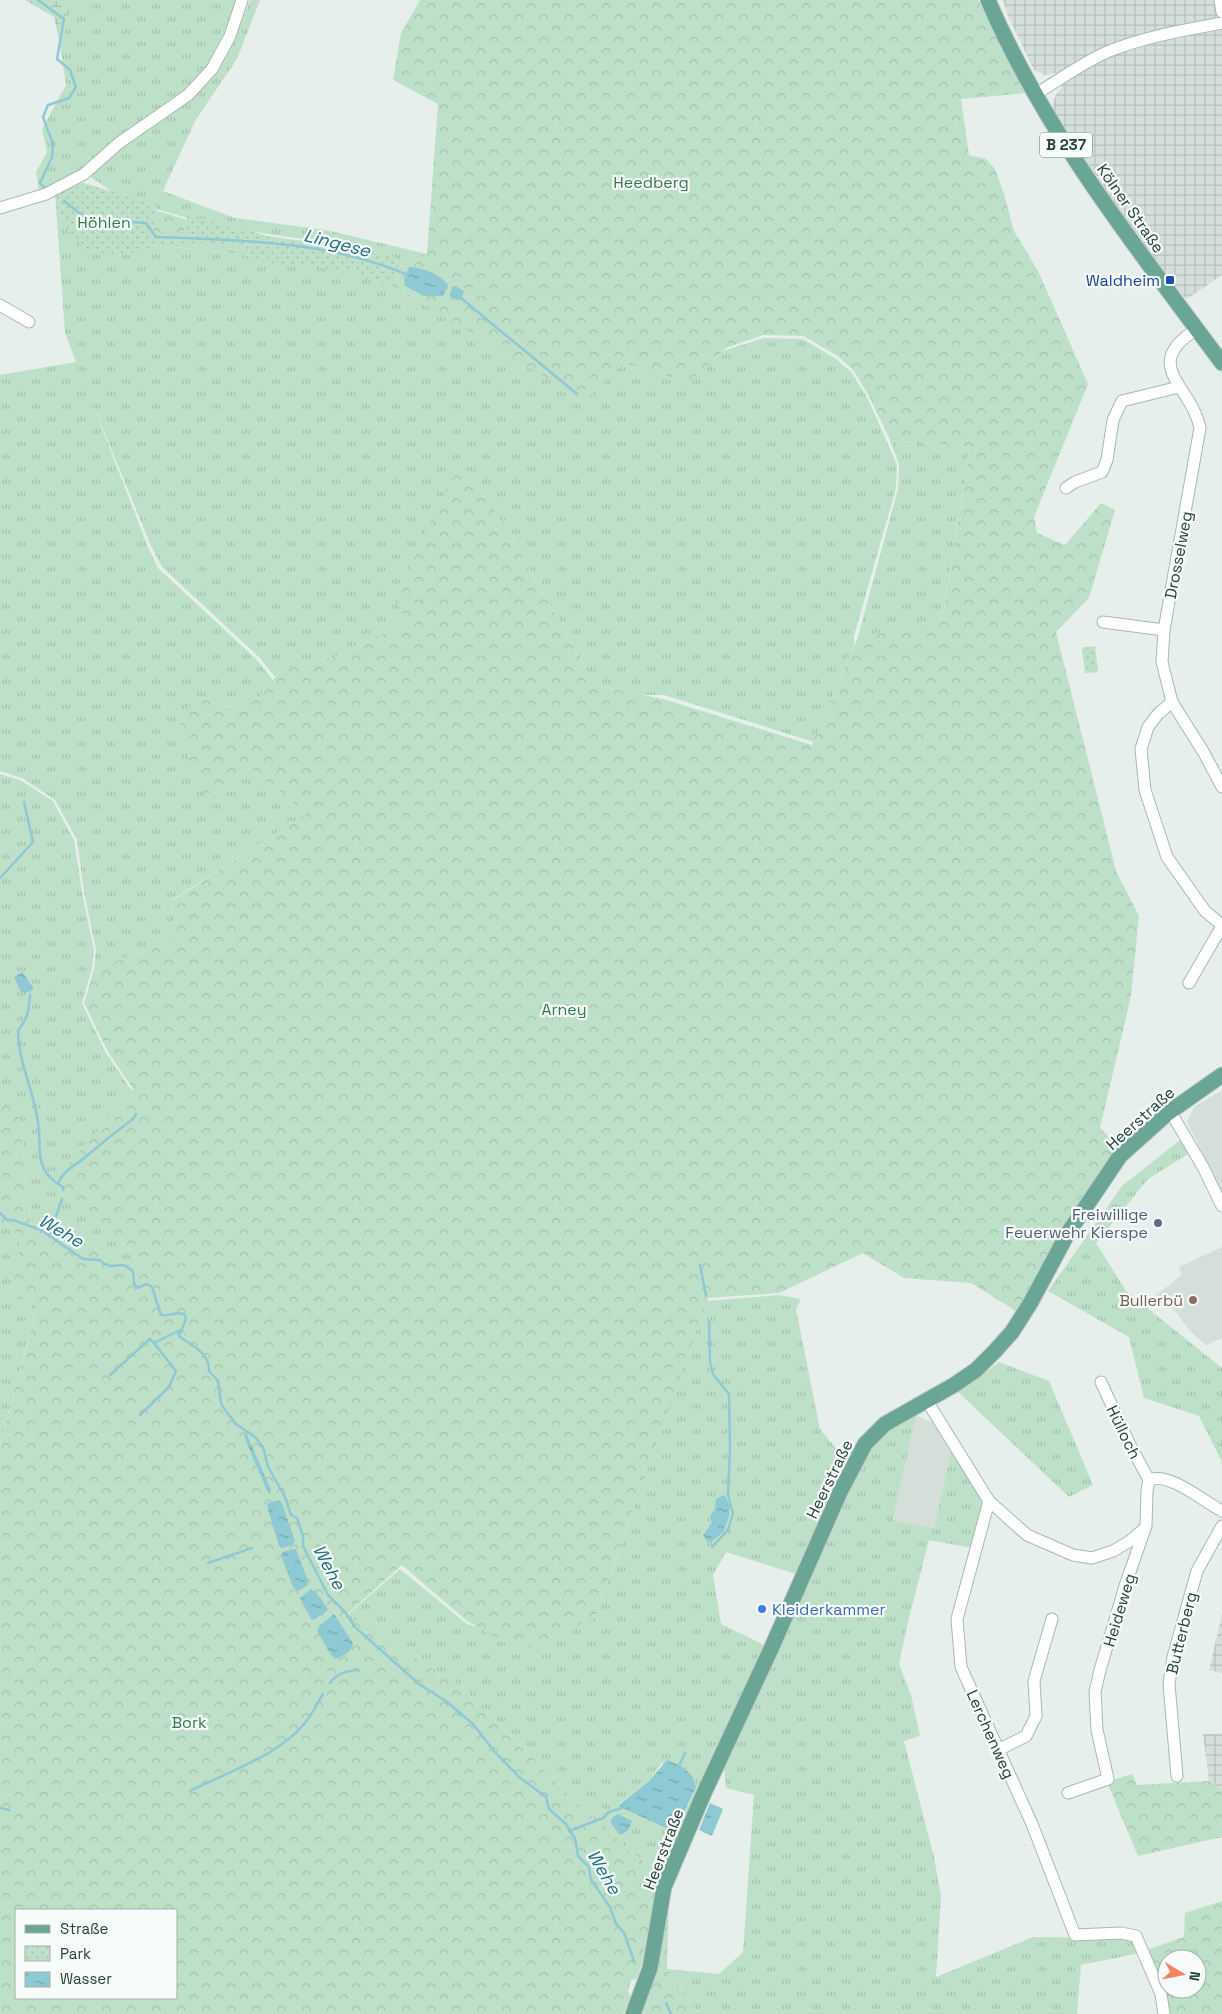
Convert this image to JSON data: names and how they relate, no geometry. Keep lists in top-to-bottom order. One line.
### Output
{"streets":{"main road":["B 237","Kölner Straße","Heerstraße"],"street":["Drosselweg","Hülloch","Heideweg","Butterberg","Lerchenweg"]},"crossings":[["B 237","Kölner Straße"],["Kölner Straße","Drosselweg"],["Hülloch","Heideweg"]],"water":["Lingese","Wehe"],"parks":["Heedberg","Höhlen","Arney","Bork"],"places":{"transit":["Waldheim"],"other":["Freiwillige Feuerwehr Kierspe","Bullerbü","Kleiderkammer"]},"legend":["Straße","Park","Wasser"],"north":"right"}
